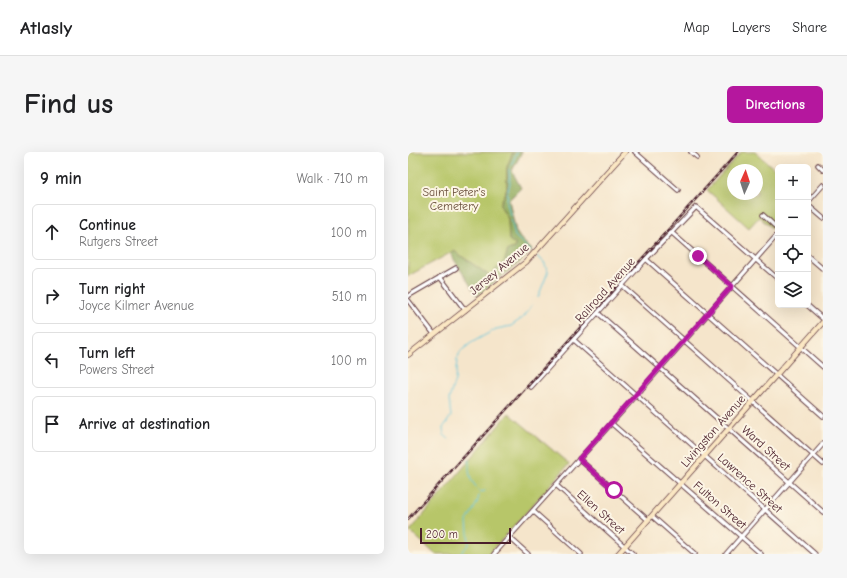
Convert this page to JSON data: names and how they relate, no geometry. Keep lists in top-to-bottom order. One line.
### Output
{"streets":{"main road":["Jersey Avenue","Livingston Avenue"],"street":["Railroad Avenue","Ward Street","Lawrence Street","Fulton Street","Ellen Street"]},"crossings":[["Railroad Avenue","Ward Street"],["Railroad Avenue","Lawrence Street"],["Livingston Avenue","Ward Street"],["Livingston Avenue","Lawrence Street"],["Livingston Avenue","Fulton Street"],["Livingston Avenue","Ellen Street"]],"parks":["Saint Peter's Cemetery"],"scale_bar":"200 m","north":"top","page":{"header":"Atlasly","nav":["Map","Layers","Share"],"buttons":"Directions","title":"Find us","heading":["9 min","Walk · 710 m"],"map_buttons":["+","−"],"list":[["Continue","Rutgers Street","100 m"],["Turn right","Joyce Kilmer Avenue","510 m"],["Turn left","Powers Street","100 m"],"Arrive at destination"],"scale":"200 m"}}
